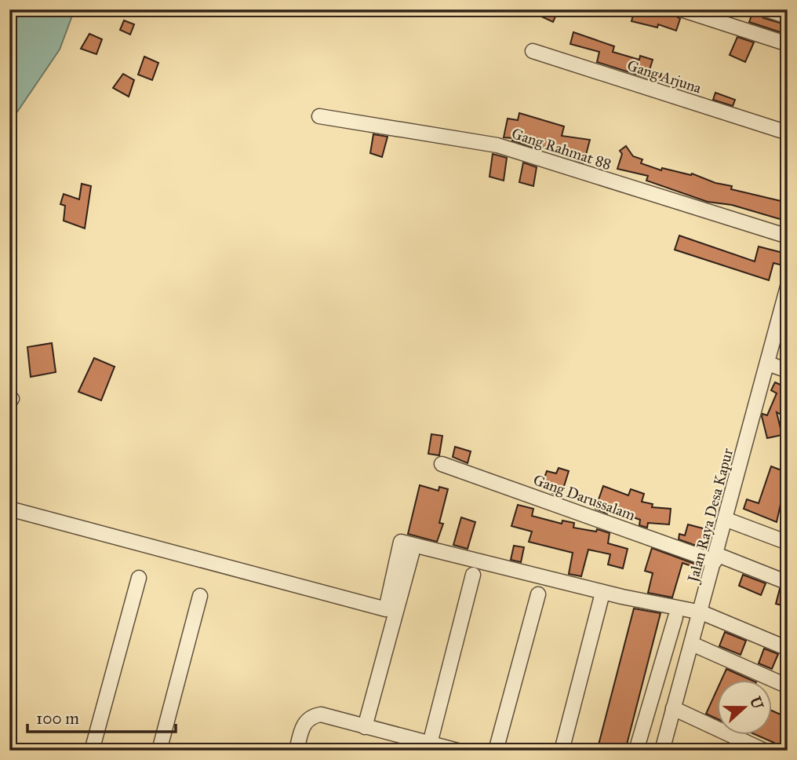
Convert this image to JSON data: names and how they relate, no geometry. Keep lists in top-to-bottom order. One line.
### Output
{"streets":{"street":["Gang Arjuna","Gang Rahmat 88","Gang Darussalam","Jalan Raya Desa Kapur"]},"crossings":[["Gang Darussalam","Jalan Raya Desa Kapur"]],"scale_bar":"100 m","north":"right"}
